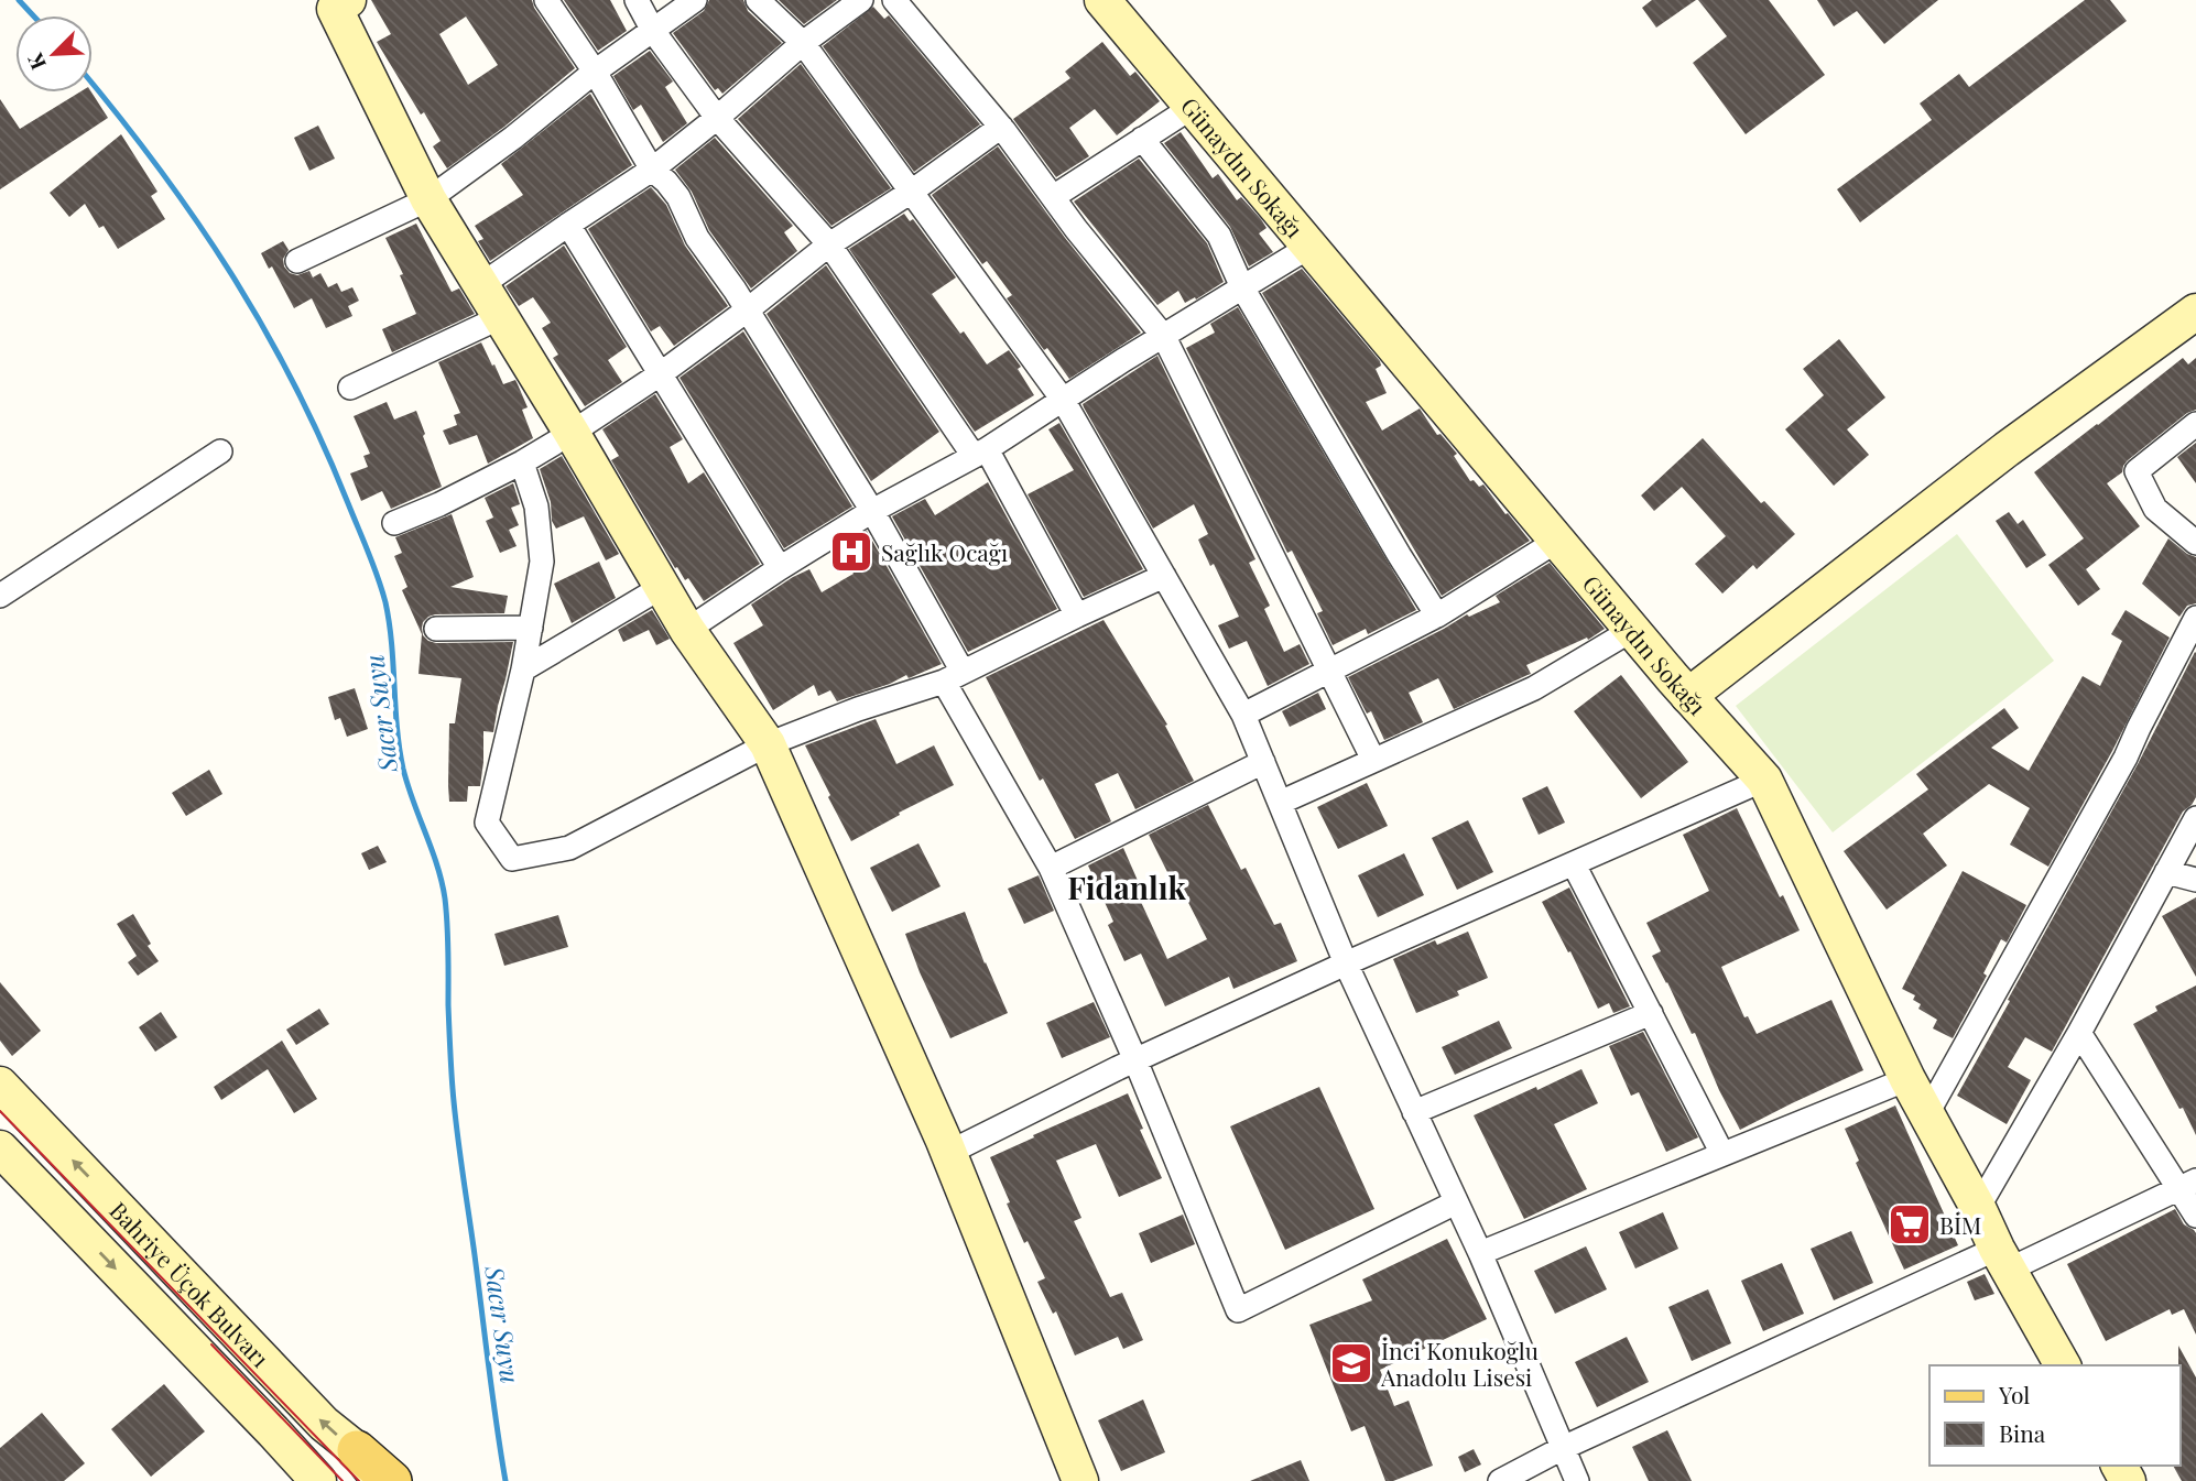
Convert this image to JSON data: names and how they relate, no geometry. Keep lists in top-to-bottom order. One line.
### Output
{"streets":{"street":["Günaydın Sokağı","Bahriye Üçok Bulvarı"]},"districts":["Fidanlık"],"water":["Sacır Suyu"],"places":{"hospital":["Sağlık Ocağı"],"supermarket":["BİM"],"school or university":["İnci Konukoğlu Anadolu Lisesi"]},"legend":["Yol","Bina"],"north":"bottom left"}
